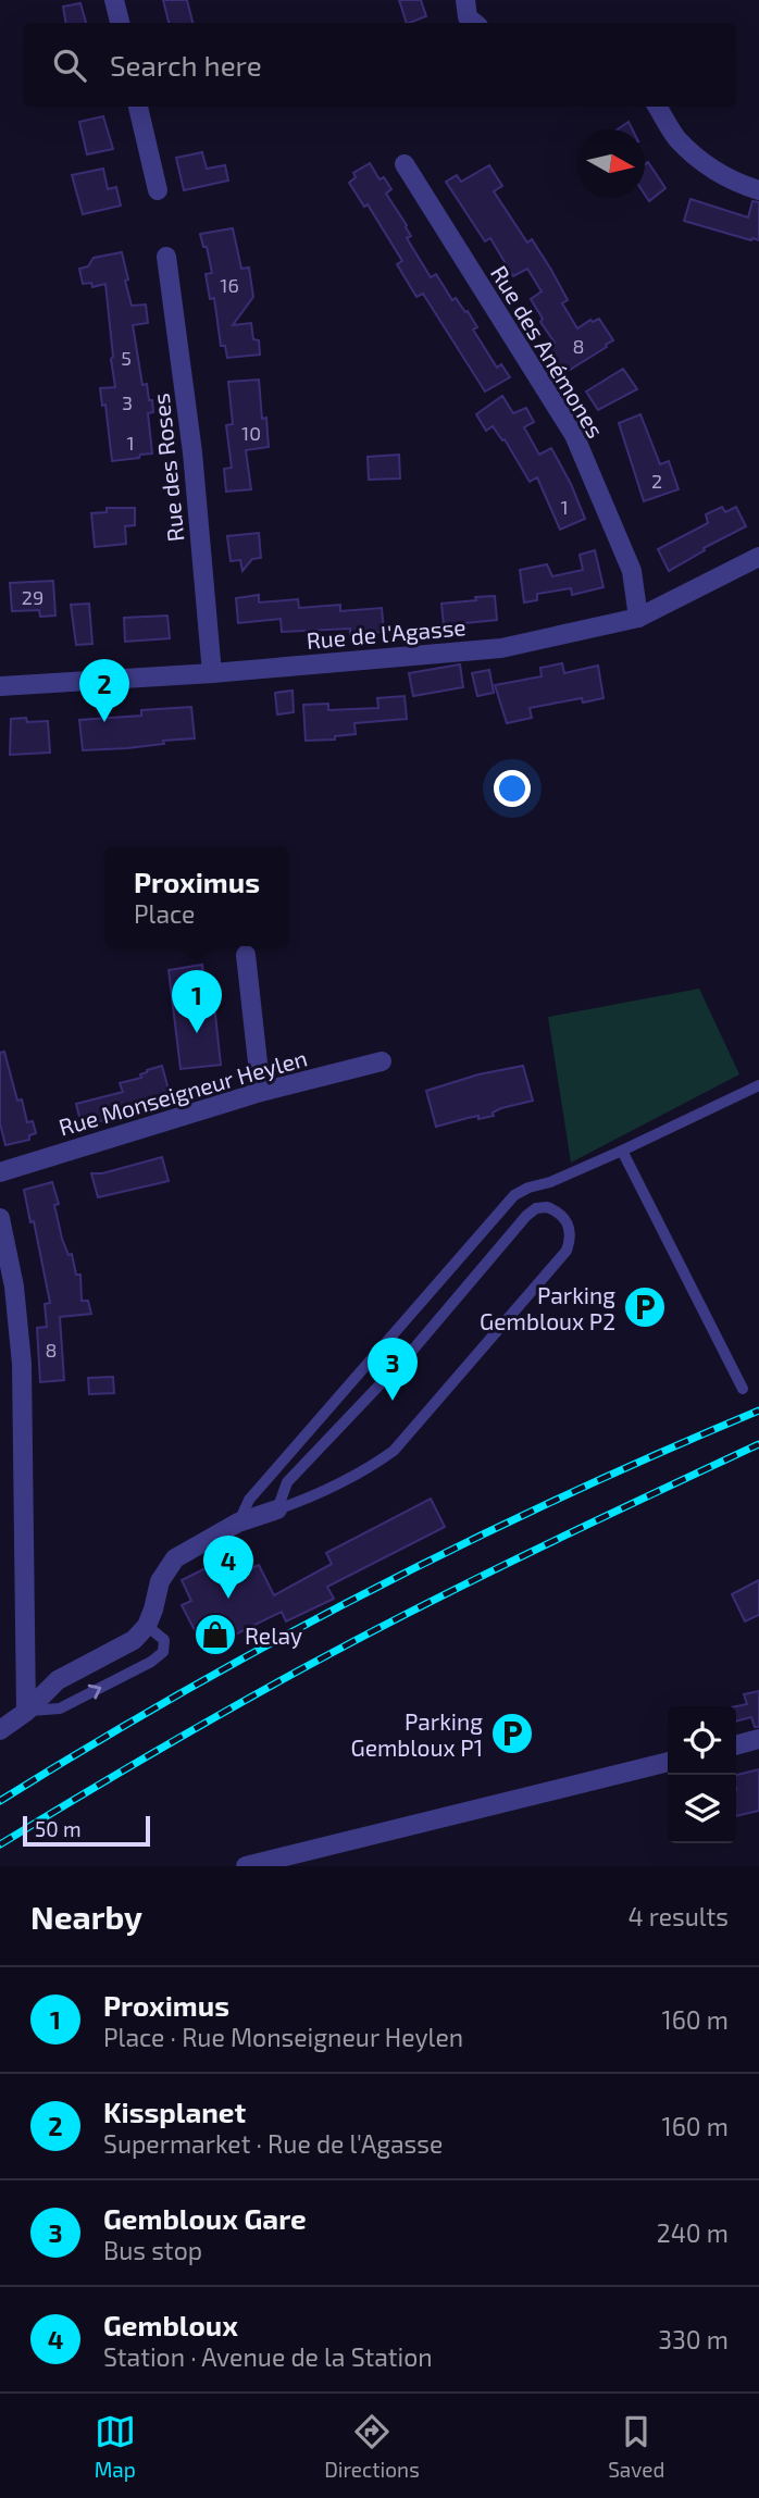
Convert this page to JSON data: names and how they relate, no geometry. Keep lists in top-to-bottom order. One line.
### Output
{"streets":{"street":["Rue des Anémones","Rue des Roses","Rue de l'Agasse","Rue Monseigneur Heylen"]},"crossings":[["Rue des Anémones","Rue de l'Agasse"],["Rue des Roses","Rue de l'Agasse"]],"places":{"parking":["Parking Gembloux P2","Parking Gembloux P1"],"shop":["Relay"]},"house_numbers":["16","8","5","3","10","1","2","1","29","8"],"scale_bar":"50 m","north":"right","page":{"search":"Search here","pins":["2","1","3","4"],"popup":["Proximus","Place"],"scale":"50 m","heading":["Nearby","4 results"],"list":[{"mark":"1","name":"Proximus","note":"Place · Rue Monseigneur Heylen","value":"160 m"},{"mark":"2","name":"Kissplanet","note":"Supermarket · Rue de l'Agasse","value":"160 m"},{"mark":"3","name":"Gembloux Gare","note":"Bus stop","value":"240 m"},{"mark":"4","name":"Gembloux","note":"Station · Avenue de la Station","value":"330 m"}],"nav":["Map","Directions","Saved"]}}
